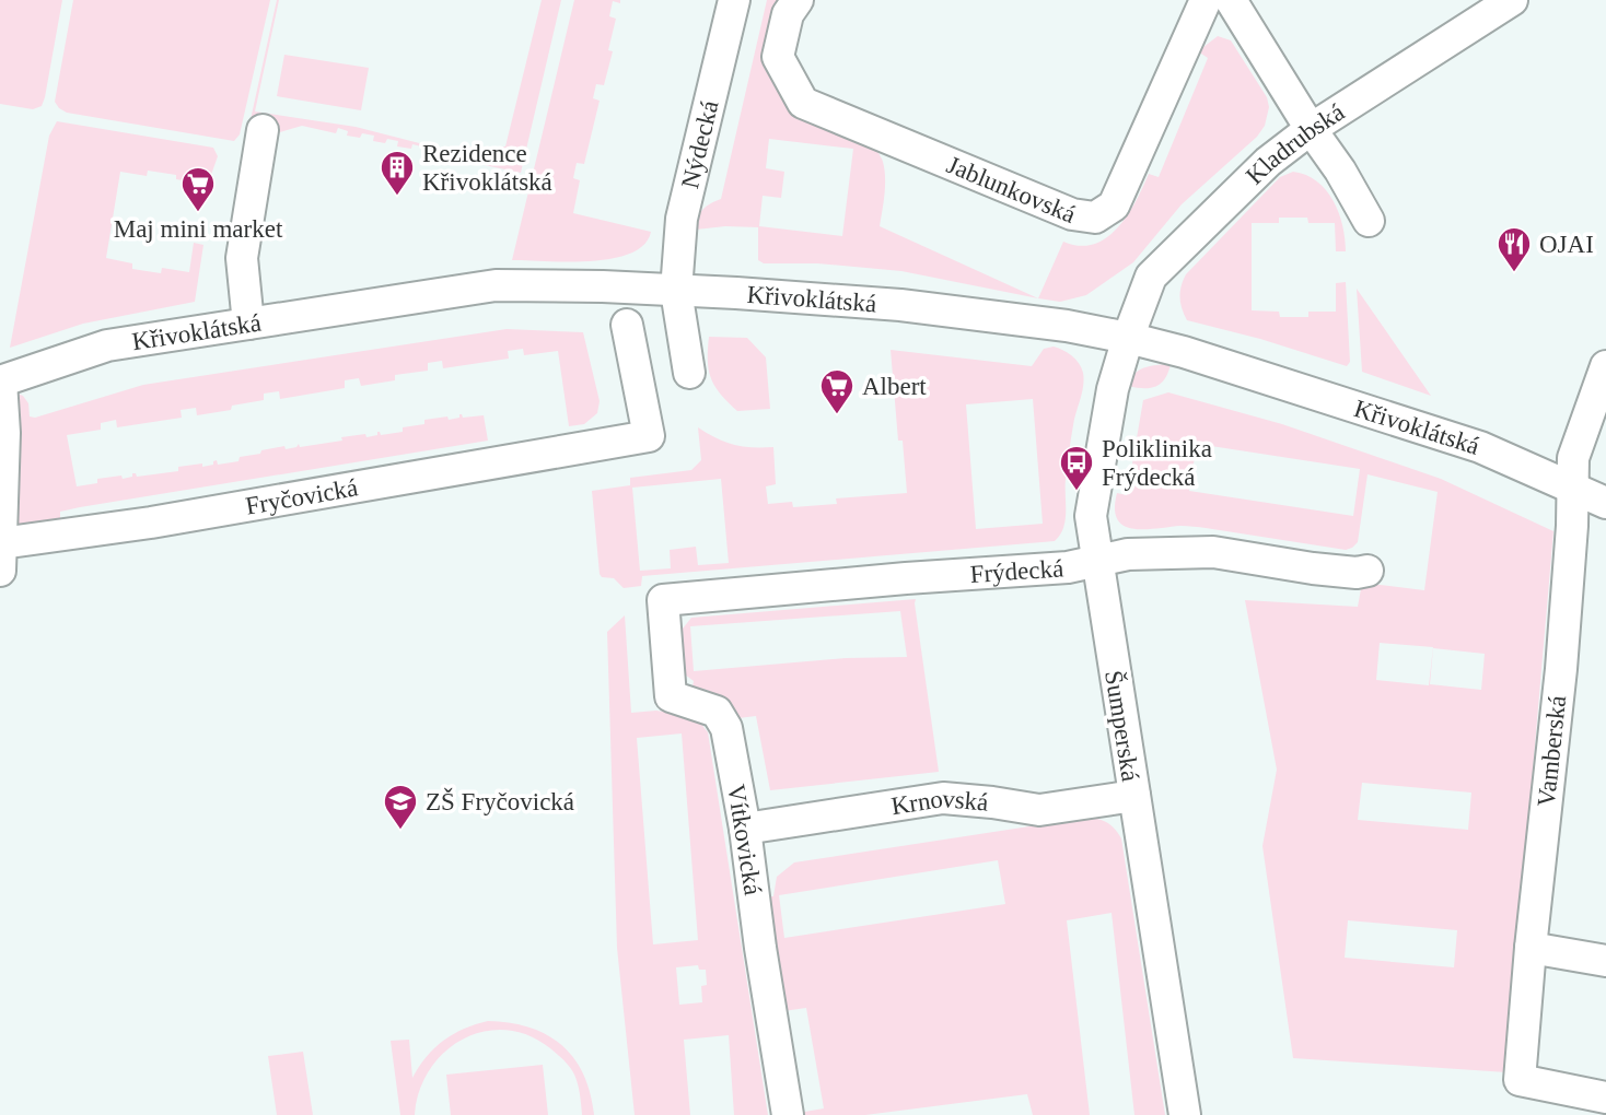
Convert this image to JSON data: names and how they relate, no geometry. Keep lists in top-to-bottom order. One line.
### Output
{"streets":{"street":["Nýdecká","Kladrubská","Jablunkovská","Křivoklátská","Fryčovická","Frýdecká","Šumperská","Vamberská","Krnovská","Vítkovická"]},"crossings":[["Nýdecká","Křivoklátská"],["Kladrubská","Křivoklátská"],["Kladrubská","Šumperská"],["Křivoklátská","Šumperská"],["Křivoklátská","Vamberská"],["Frýdecká","Šumperská"],["Frýdecká","Vítkovická"],["Šumperská","Krnovská"],["Krnovská","Vítkovická"]],"places":{"building":["Rezidence Křivoklátská"],"supermarket":["Maj mini market","Albert"],"restaurant":["OJAI"],"bus stop":["Poliklinika Frýdecká"],"school or university":["ZŠ Fryčovická"]}}
